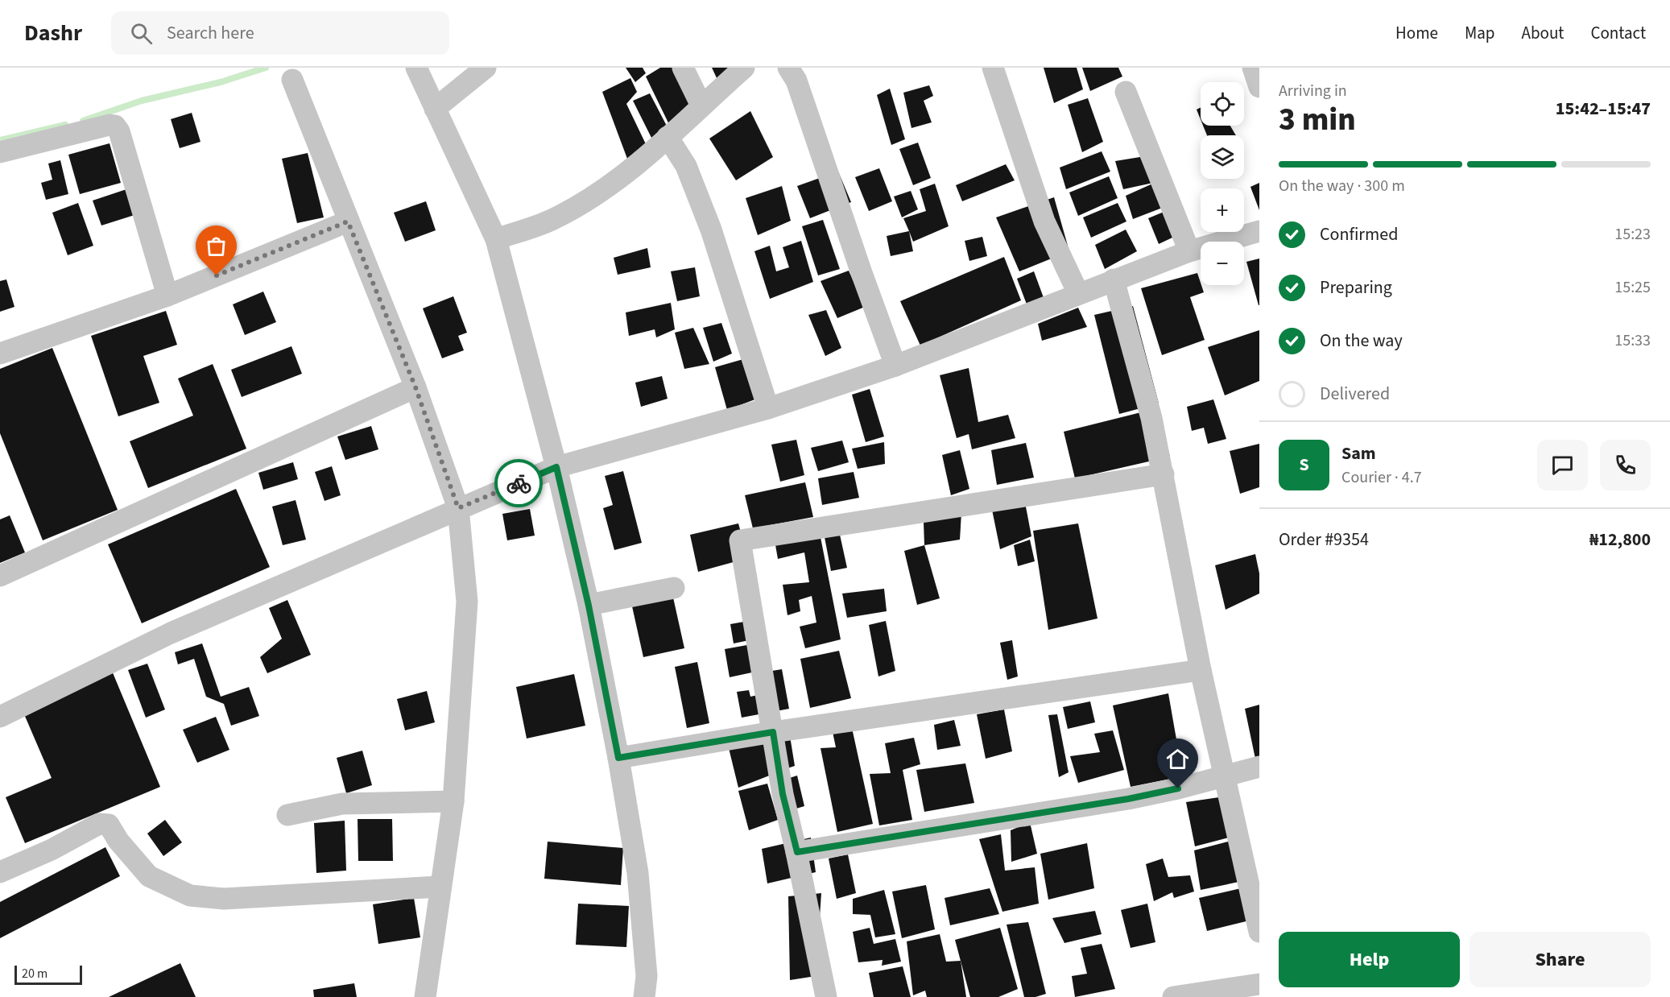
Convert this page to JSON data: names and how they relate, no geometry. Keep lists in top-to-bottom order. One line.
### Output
{"scale_bar":"20 m","page":{"header":"Dashr","search":"Search here","nav":["Home","Map","About","Contact"],"heading":["3 min","Arriving in","15:42–15:47"],"panel":["Sam","Courier · 4.7","Order #9354","₦12,800"],"map_buttons":["+","−"],"bar":"On the way · 300 m","list":[["Confirmed","15:23"],["Preparing","15:25"],["On the way","15:33"],"Delivered"],"round":"S","buttons":["Help","Share"],"scale":"20 m"}}
